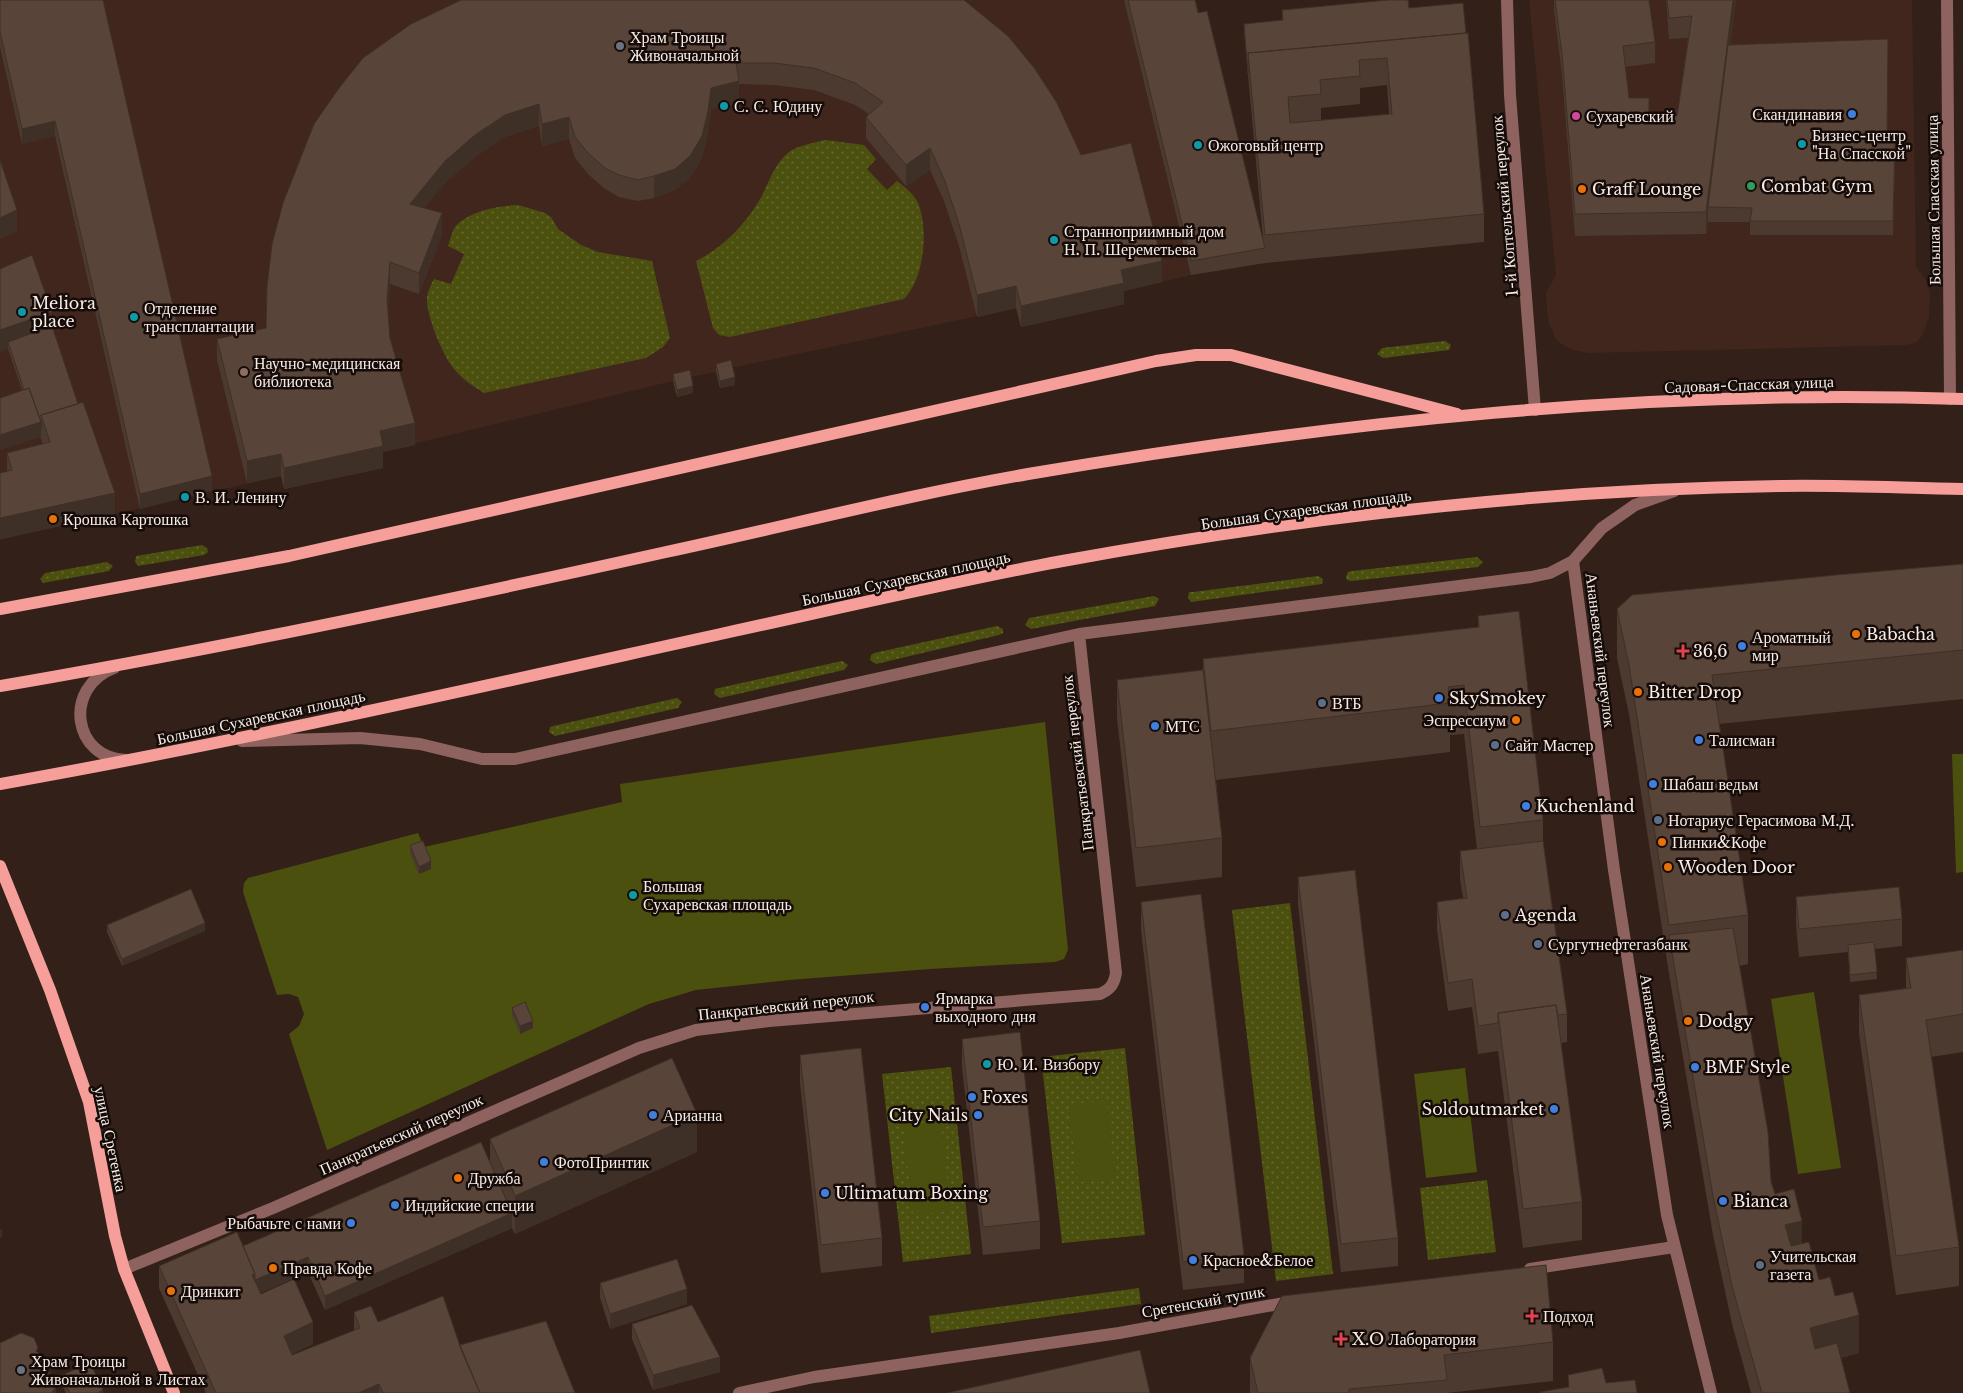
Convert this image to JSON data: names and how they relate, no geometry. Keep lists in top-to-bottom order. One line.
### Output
{"streets":{"main road":["Садовая-Спасская улица","Большая Сухаревская площадь","улица Сретенка"],"street":["Большая Спасская улица","1-й Коптельский переулок","Ананьевский переулок","Панкратьевский переулок","Сретенский тупик"]},"crossings":[["Большая Спасская улица","Садовая-Спасская улица"],["1-й Коптельский переулок","Садовая-Спасская улица"],["Панкратьевский переулок","улица Сретенка"]],"places":{"other":["Храм Троицы Живоначальной","С. С. Юдину","Скандинавия","Сухаревский","Бизнес-центр \"На Спасской\"","Ожоговый центр","Combat Gym","Graff Lounge","Странноприимный дом Н. П. Шереметьева","Meliora place","Отделение трансплантации","Научно-медицинская библиотека","В. И. Ленину","Крошка Картошка","Babacha","Ароматный мир","Bitter Drop","SkySmokey","ВТБ","Эспрессиум","МТС","Талисман","Сайт Мастер","Шабаш ведьм","Kuchenland","Нотариус Герасимова М.Д.","Пинки&Кофе","Wooden Door","Большая Сухаревская площадь","Agenda","Сургутнефтегазбанк","Ярмарка выходного дня","Dodgy","Ю. И. Визбору","BMF Style","Foxes","Soldoutmarket","Арианна","City Nails","ФотоПринтик","Дружба","Ultimatum Boxing","Bianca","Индийские специи","Рыбачьте с нами","Красное&Белое","Учительская газета","Правда Кофе","Дринкит","Храм Троицы Живоначальной в Листах"],"health":["36,6","Подход","X.O Лаборатория"]}}
